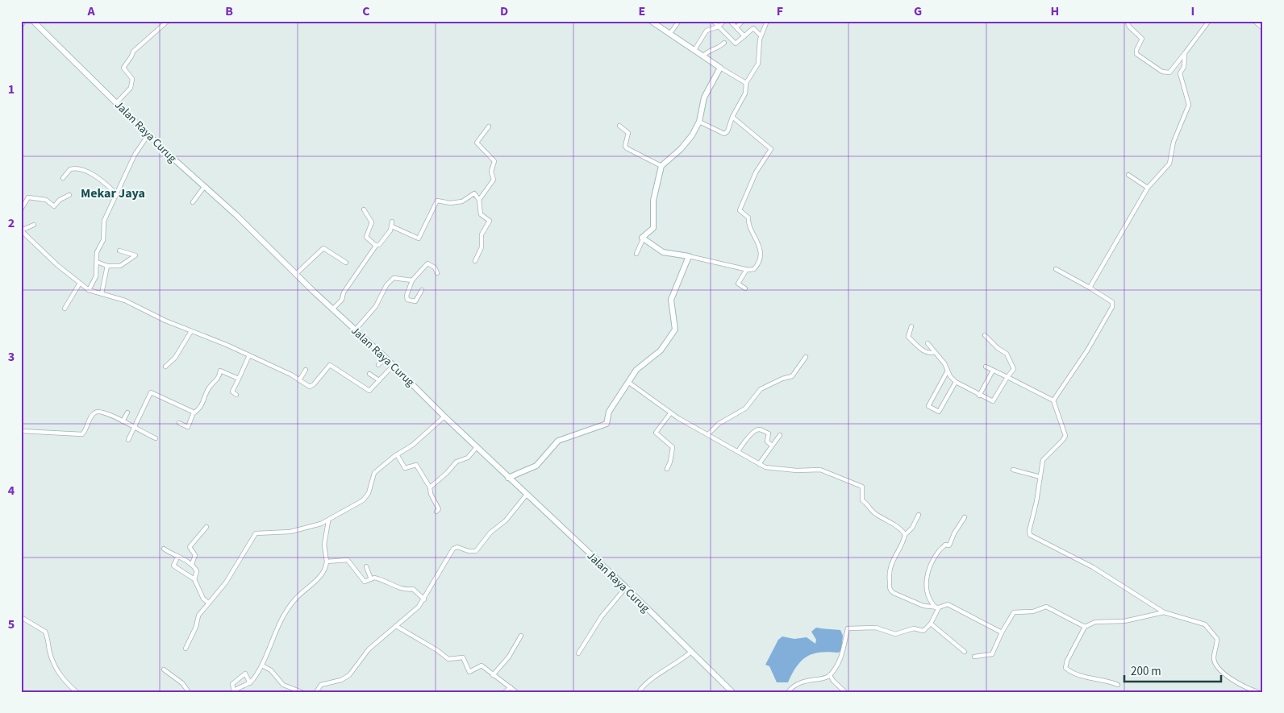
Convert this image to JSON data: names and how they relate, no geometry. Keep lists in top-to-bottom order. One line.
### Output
{"streets":{"street":["Jalan Raya Curug"]},"districts":["Mekar Jaya"],"scale_bar":"200 m","grid":{"columns":["A","B","C","D","E","F","G","H","I"],"rows":["1","2","3","4","5"]}}
